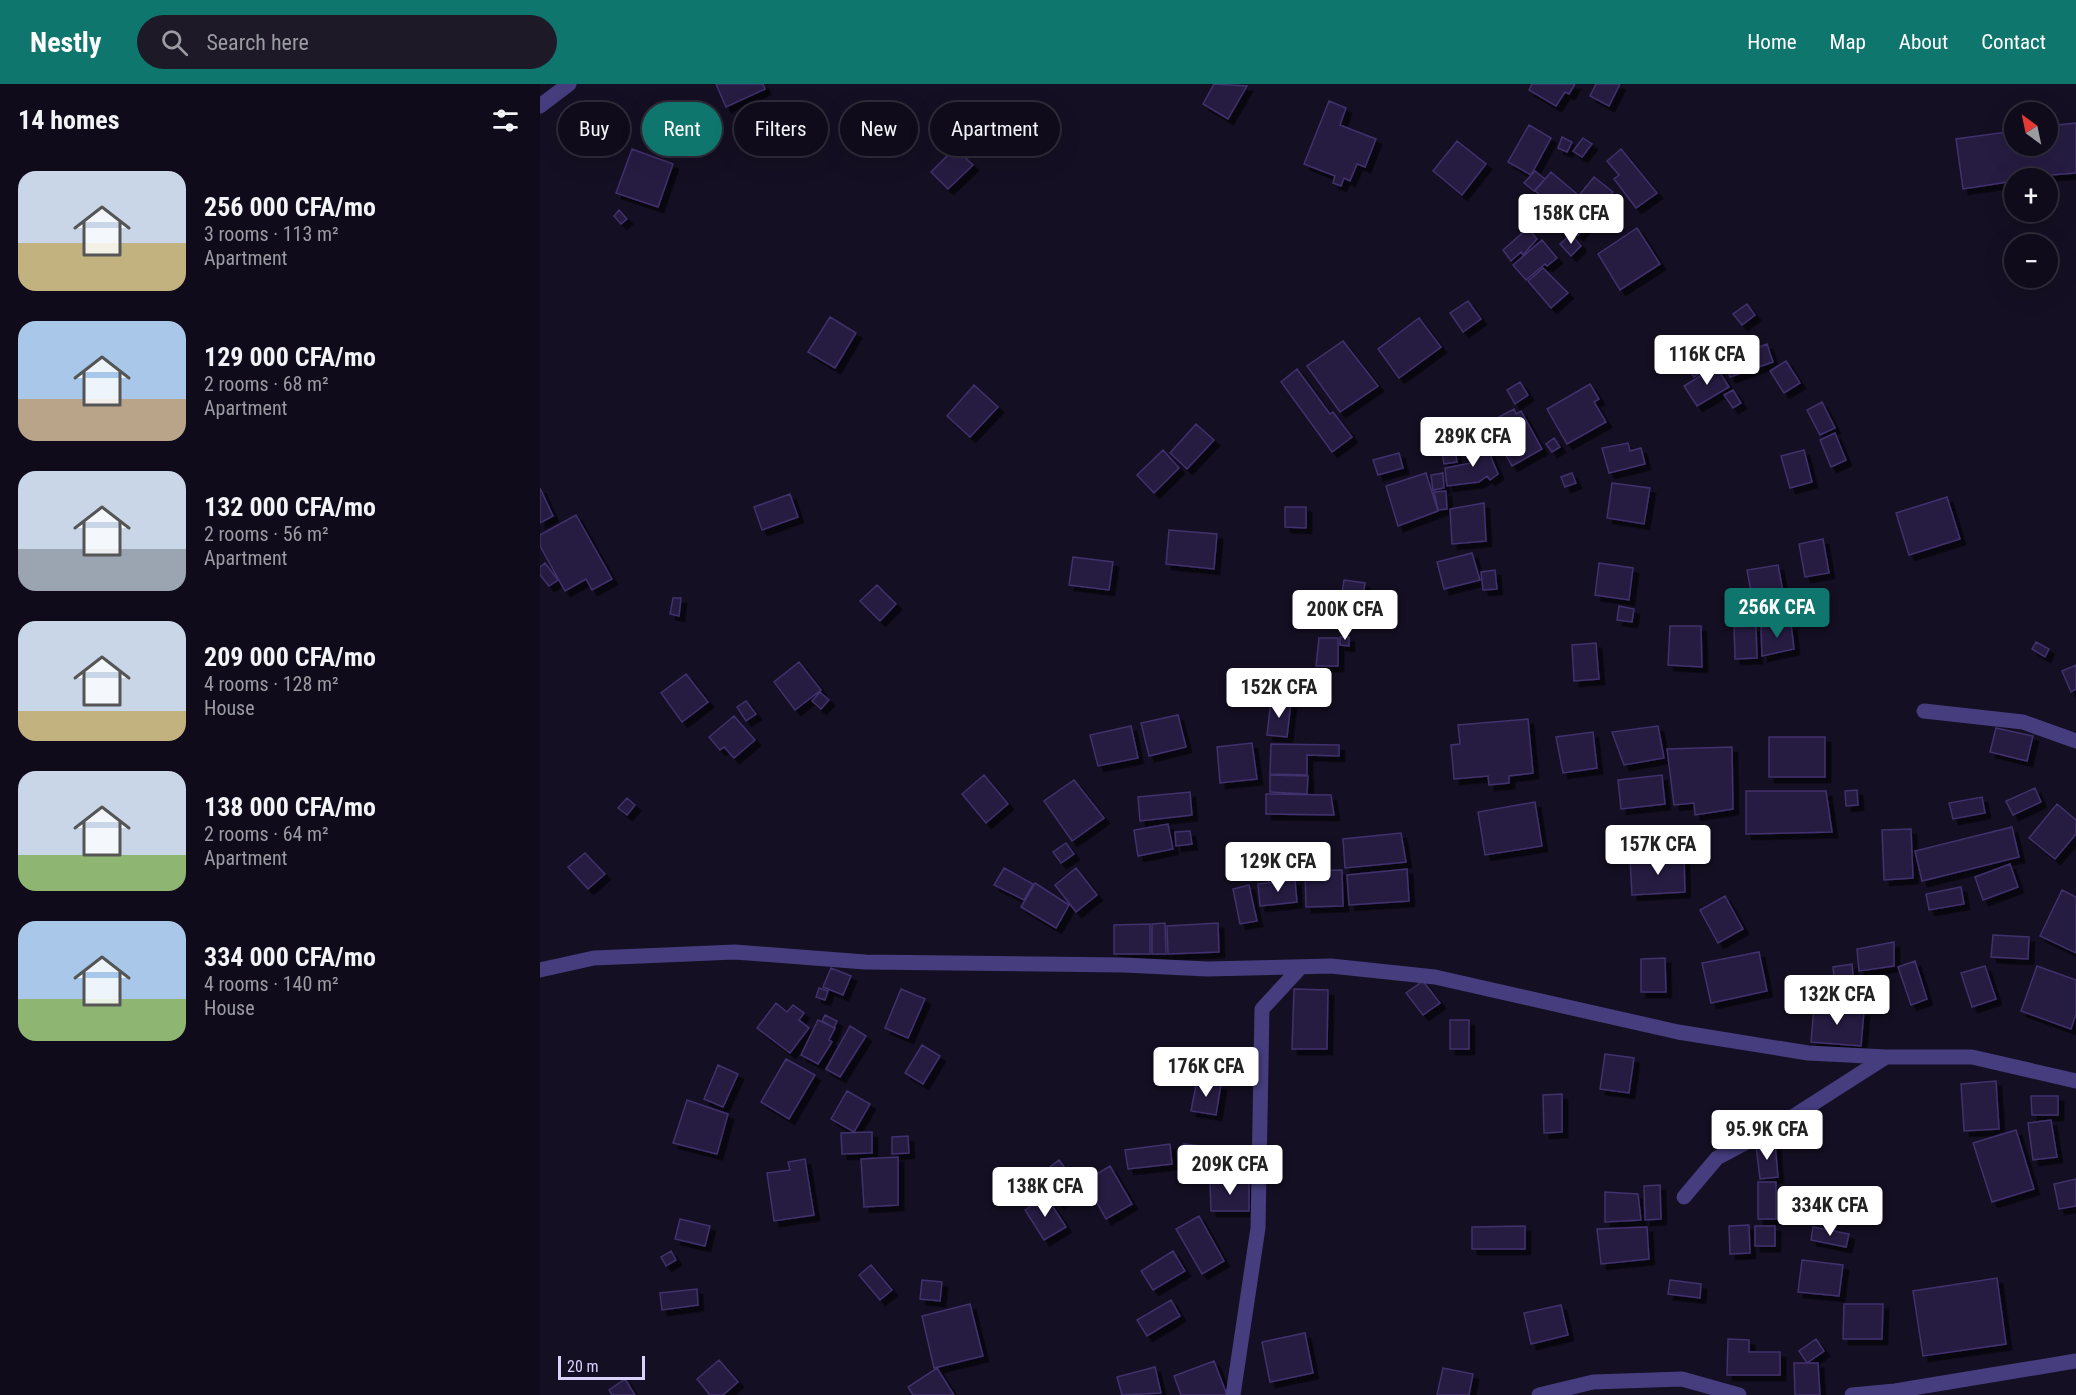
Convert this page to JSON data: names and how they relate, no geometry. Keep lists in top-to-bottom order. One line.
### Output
{"scale_bar":"20 m","north":"top left","page":{"header":"Nestly","search":"Search here","nav":["Home","Map","About","Contact"],"heading":"14 homes","map_buttons":["+","−"],"chip":["Buy","Rent","Filters","New","Apartment"],"list":[{"name":"256 000 CFA/mo","note":"3 rooms · 113 m² · Apartment"},{"name":"129 000 CFA/mo","note":"2 rooms · 68 m² · Apartment"},{"name":"132 000 CFA/mo","note":"2 rooms · 56 m² · Apartment"},{"name":"209 000 CFA/mo","note":"4 rooms · 128 m² · House"},{"name":"138 000 CFA/mo","note":"2 rooms · 64 m² · Apartment"},{"name":"334 000 CFA/mo","note":"4 rooms · 140 m² · House"}],"price":["158K CFA","116K CFA","289K CFA","256K CFA","200K CFA","152K CFA","157K CFA","129K CFA","132K CFA","176K CFA","95.9K CFA","209K CFA","138K CFA","334K CFA"],"scale":"20 m"}}
